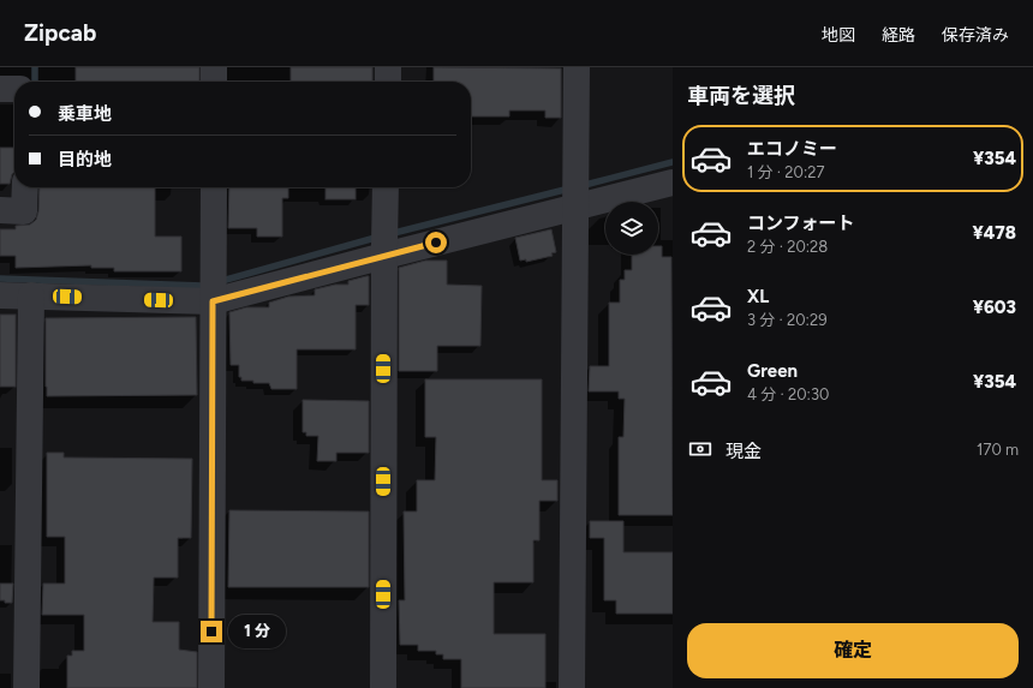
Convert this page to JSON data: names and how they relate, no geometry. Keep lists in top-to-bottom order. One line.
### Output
{"page":{"header":"Zipcab","nav":["地図","経路","保存済み"],"heading":"車両を選択","banner":["乗車地","目的地"],"list":[{"name":"エコノミー","note":"1 分 · 20:27","value":"¥354"},{"name":"コンフォート","note":"2 分 · 20:28","value":"¥478"},{"name":"XL","note":"3 分 · 20:29","value":"¥603"},{"name":"Green","note":"4 分 · 20:30","value":"¥354"}],"pay":["現金","170 m"],"buttons":"確定","bubble":"1 分"}}
